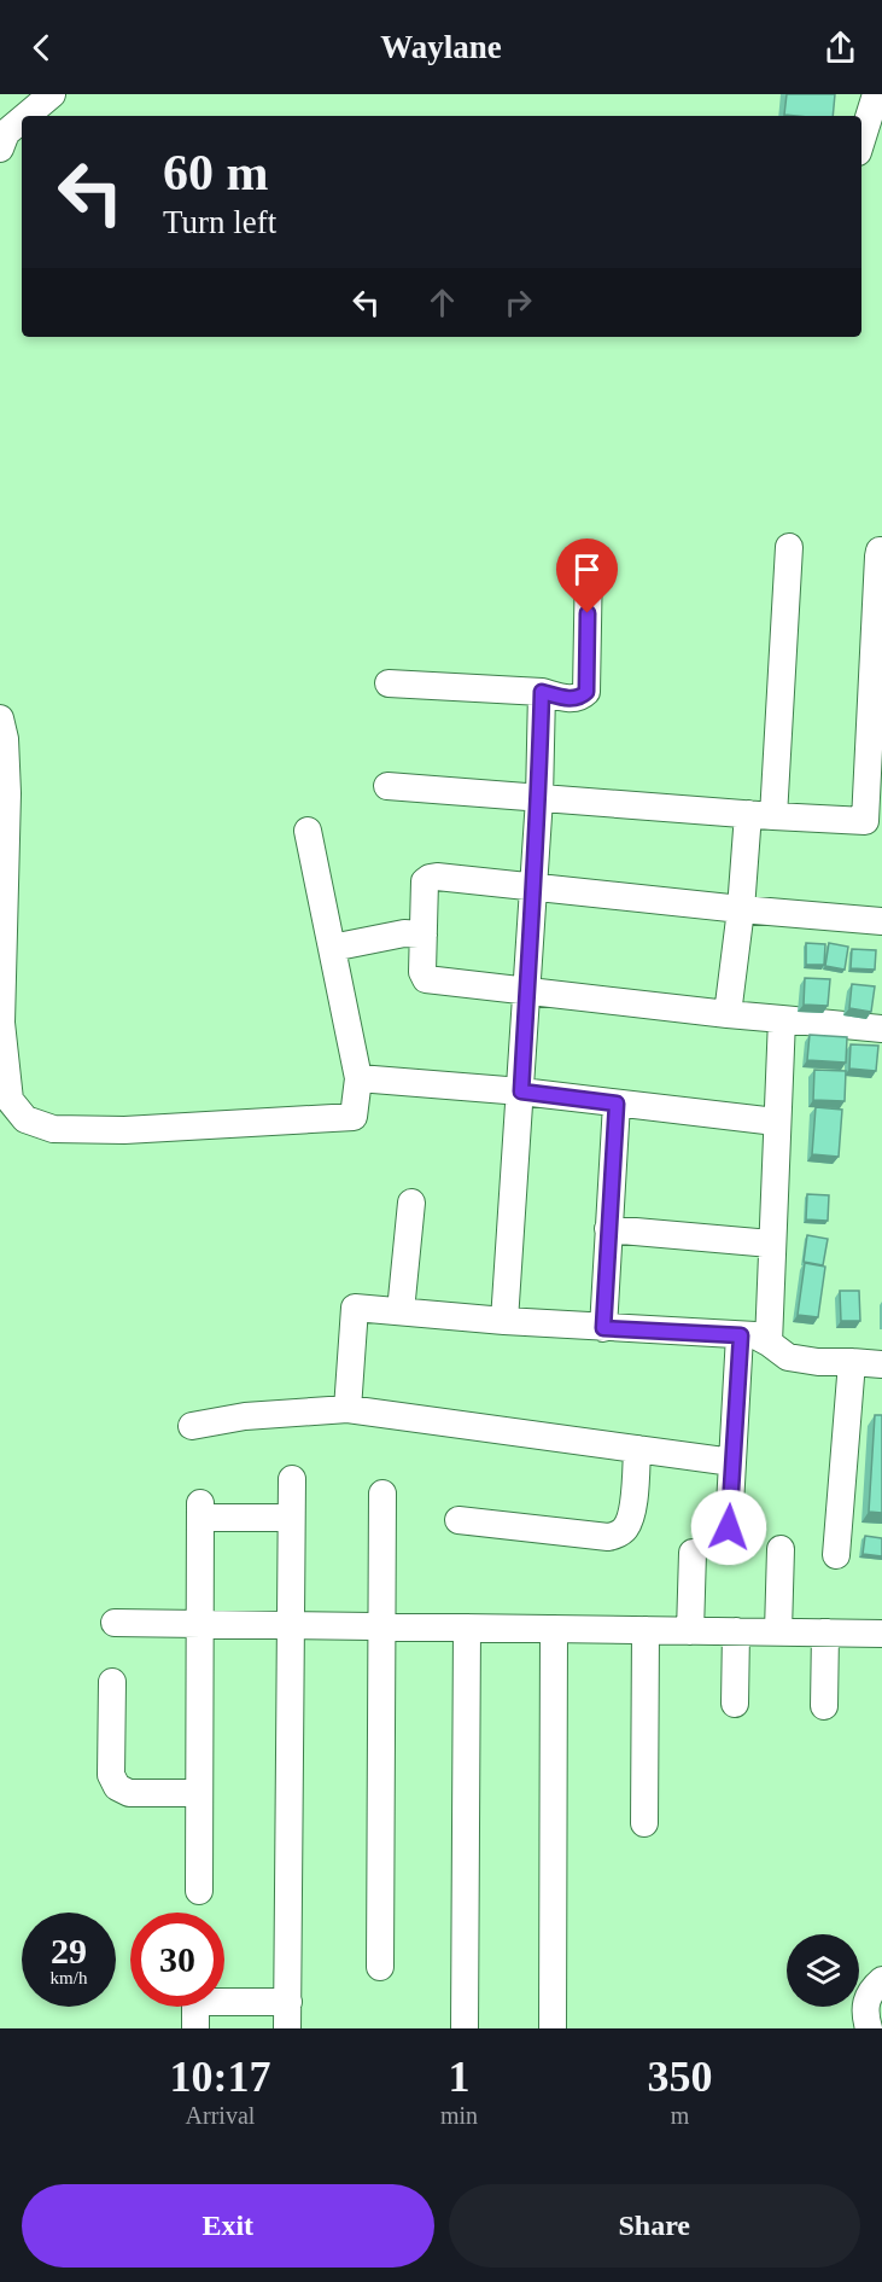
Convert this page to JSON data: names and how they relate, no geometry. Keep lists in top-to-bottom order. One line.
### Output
{"page":{"header":"Waylane","turn":["60 m","Turn left"],"speed":"29 km/h","limit":"30","eta":["10:17","Arrival","1","min","350","m"],"buttons":["Exit","Share"]}}
